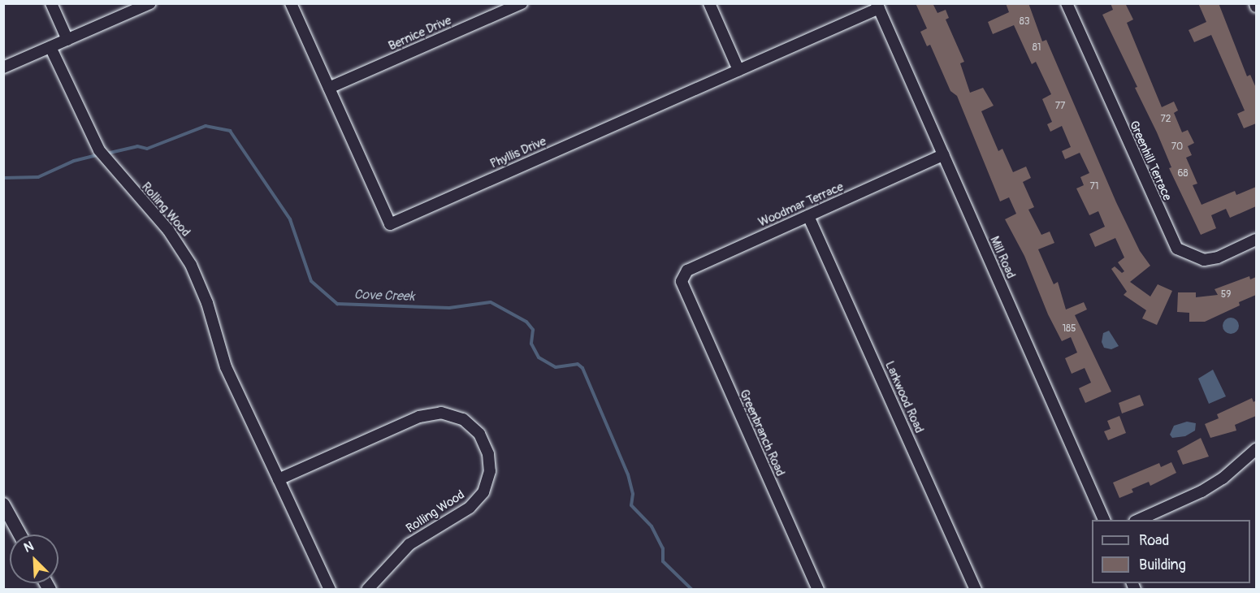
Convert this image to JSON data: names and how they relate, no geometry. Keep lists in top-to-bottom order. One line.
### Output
{"streets":{"street":["Bernice Drive","Phyllis Drive","Greenhill Terrace","Woodmar Terrace","Rolling Wood","Mill Road","Larkwood Road","Greenbranch Road"]},"crossings":[["Bernice Drive","Phyllis Drive"],["Phyllis Drive","Mill Road"],["Woodmar Terrace","Mill Road"],["Woodmar Terrace","Larkwood Road"],["Woodmar Terrace","Greenbranch Road"]],"water":["Cove Creek"],"house_numbers":["83","81","77","72","70","68","71","59","185"],"legend":["Road","Building"],"north":"top left"}
